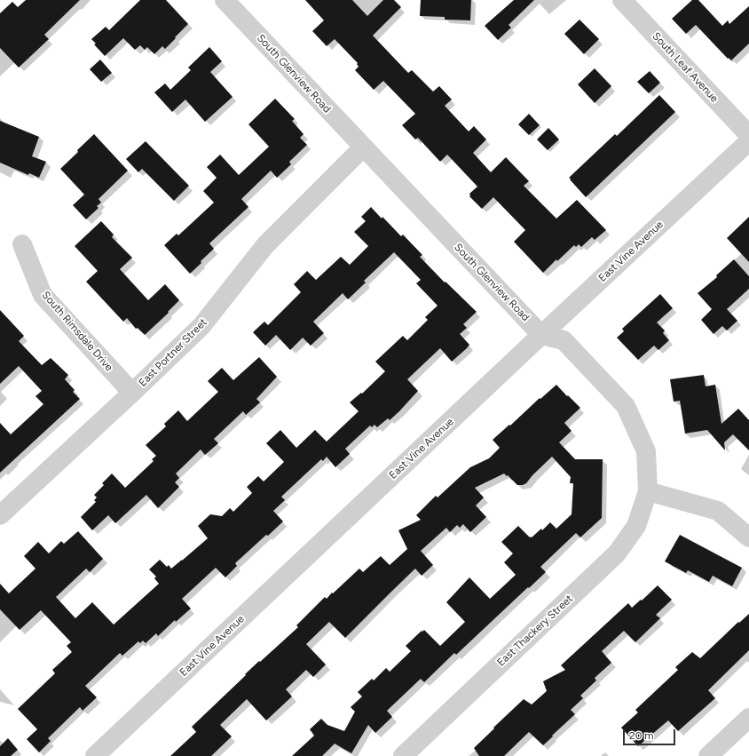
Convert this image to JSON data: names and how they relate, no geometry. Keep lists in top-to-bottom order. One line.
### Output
{"streets":{"street":["South Leaf Avenue","South Glenview Road","East Vine Avenue","South Rimsdale Drive","East Portner Street","East Thackery Street"]},"crossings":[["South Glenview Road","East Vine Avenue"],["South Glenview Road","East Portner Street"],["South Rimsdale Drive","East Portner Street"]],"scale_bar":"20 m"}
